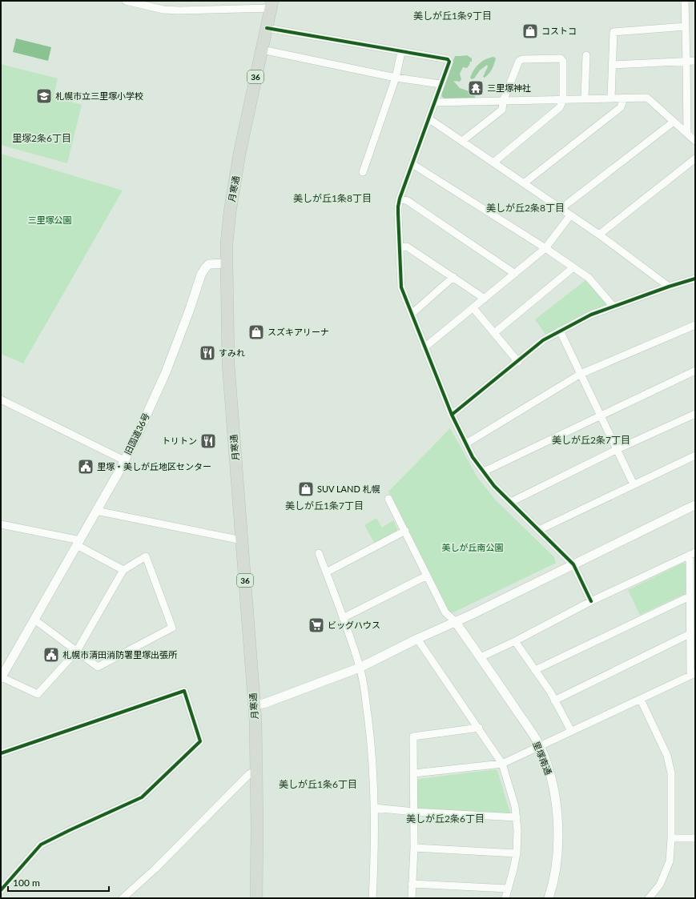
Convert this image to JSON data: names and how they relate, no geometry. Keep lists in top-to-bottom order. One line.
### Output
{"streets":{"highway":["36","月寒通"],"street":["旧国道36号","里塚南通"]},"crossings":[["月寒通","旧国道36号"]],"districts":["美しが丘1条9丁目","里塚2条6丁目","美しが丘1条8丁目","美しが丘2条8丁目","美しが丘2条7丁目","美しが丘1条7丁目","美しが丘1条6丁目","美しが丘2条6丁目"],"parks":["三里塚公園","美しが丘南公園"],"places":{"shop":["コストコ","スズキアリーナ","SUV LAND 札幌"],"temple":["三里塚神社"],"school or university":["札幌市立三里塚小学校"],"restaurant":["すみれ","トリトン"],"public building":["里塚・美しが丘地区センター","札幌市清田消防署里塚出張所"],"supermarket":["ビッグハウス"]},"scale_bar":"100 m"}
